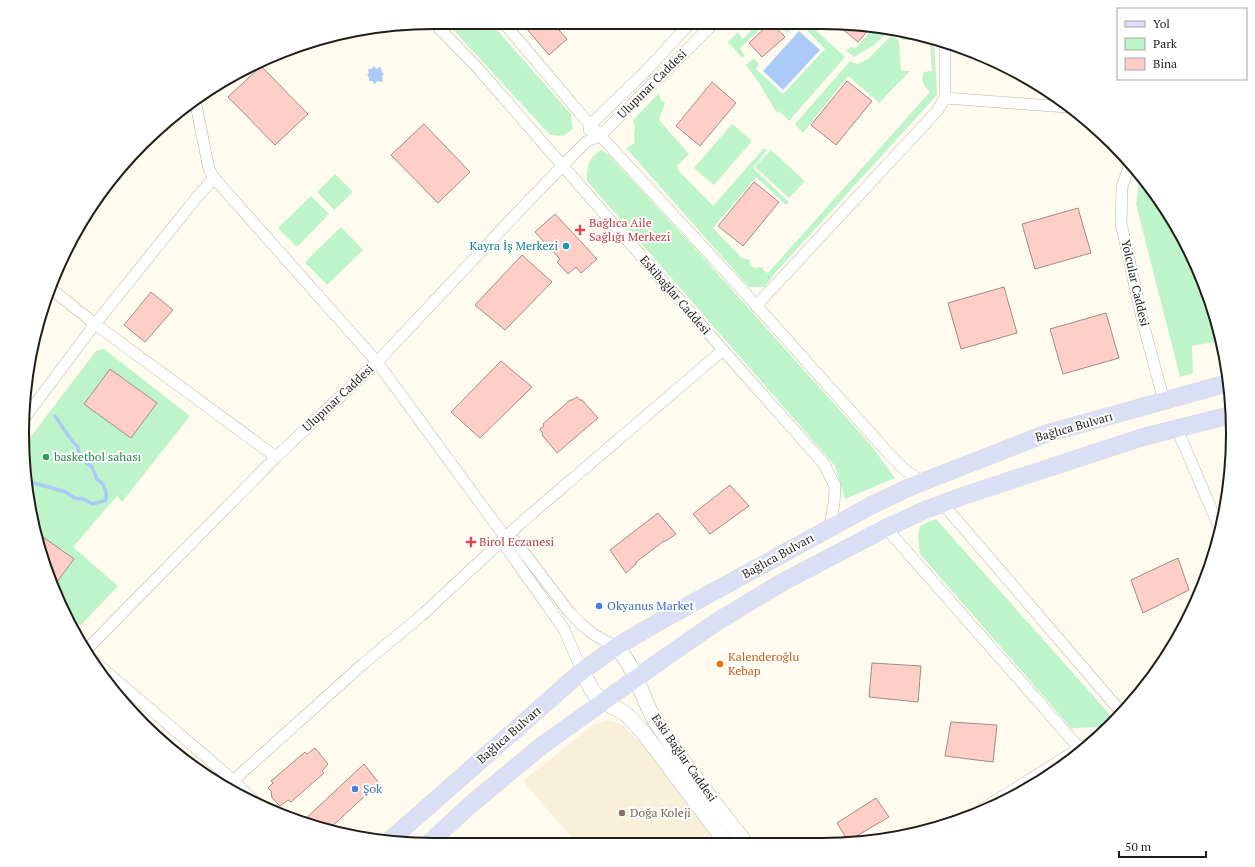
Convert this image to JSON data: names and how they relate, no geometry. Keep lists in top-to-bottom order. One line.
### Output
{"streets":{"main road":["Bağlıca Bulvarı"],"street":["Ulupınar Caddesi","Yolcular Caddesi","Eskibağlar Caddesi","Eski Bağlar Caddesi"]},"crossings":[["Ulupınar Caddesi","Eskibağlar Caddesi"],["Yolcular Caddesi","Bağlıca Bulvarı"],["Eskibağlar Caddesi","Bağlıca Bulvarı"],["Bağlıca Bulvarı","Eski Bağlar Caddesi"]],"places":{"health":["Bağlıca Aile Sağlığı Merkezi","Birol Eczanesi"],"other":["Kayra İş Merkezi","basketbol sahası","Okyanus Market","Kalenderoğlu Kebap","Şok","Doğa Koleji"]},"legend":["Yol","Park","Bina"],"scale_bar":"50 m"}
